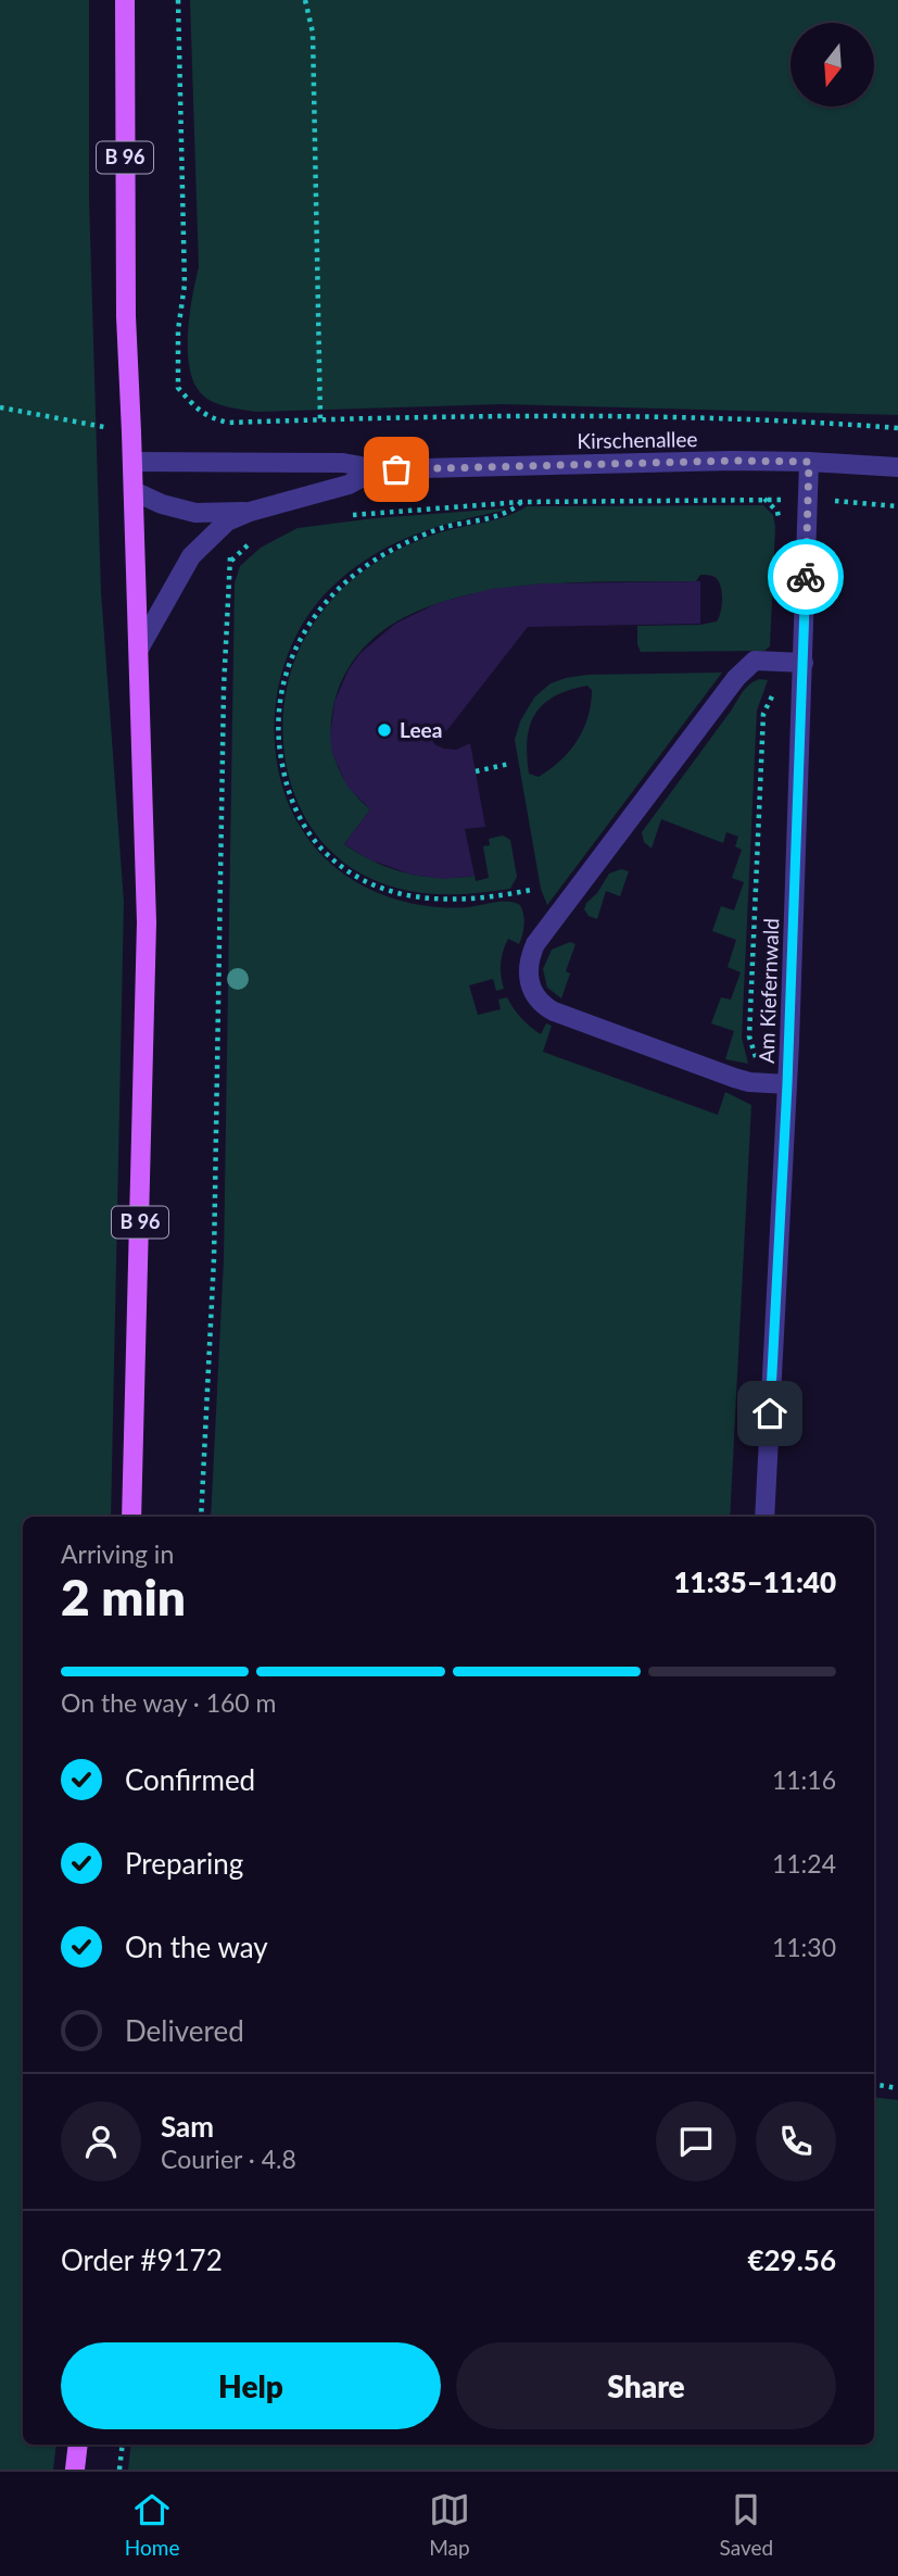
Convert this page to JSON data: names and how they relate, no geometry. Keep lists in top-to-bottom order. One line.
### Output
{"streets":{"main road":["B 96"],"street":["Kirschenallee","Am Kiefernwald"]},"crossings":[["B 96","Kirschenallee"],["Kirschenallee","Am Kiefernwald"]],"places":["Leea"],"north":"bottom","page":{"heading":["2 min","Arriving in","11:35–11:40"],"panel":["Sam","Courier · 4.8","Order #9172","€29.56"],"bar":"On the way · 160 m","list":[["Confirmed","11:16"],["Preparing","11:24"],["On the way","11:30"],"Delivered"],"buttons":["Help","Share"],"tabs":["Home","Map","Saved"]}}
